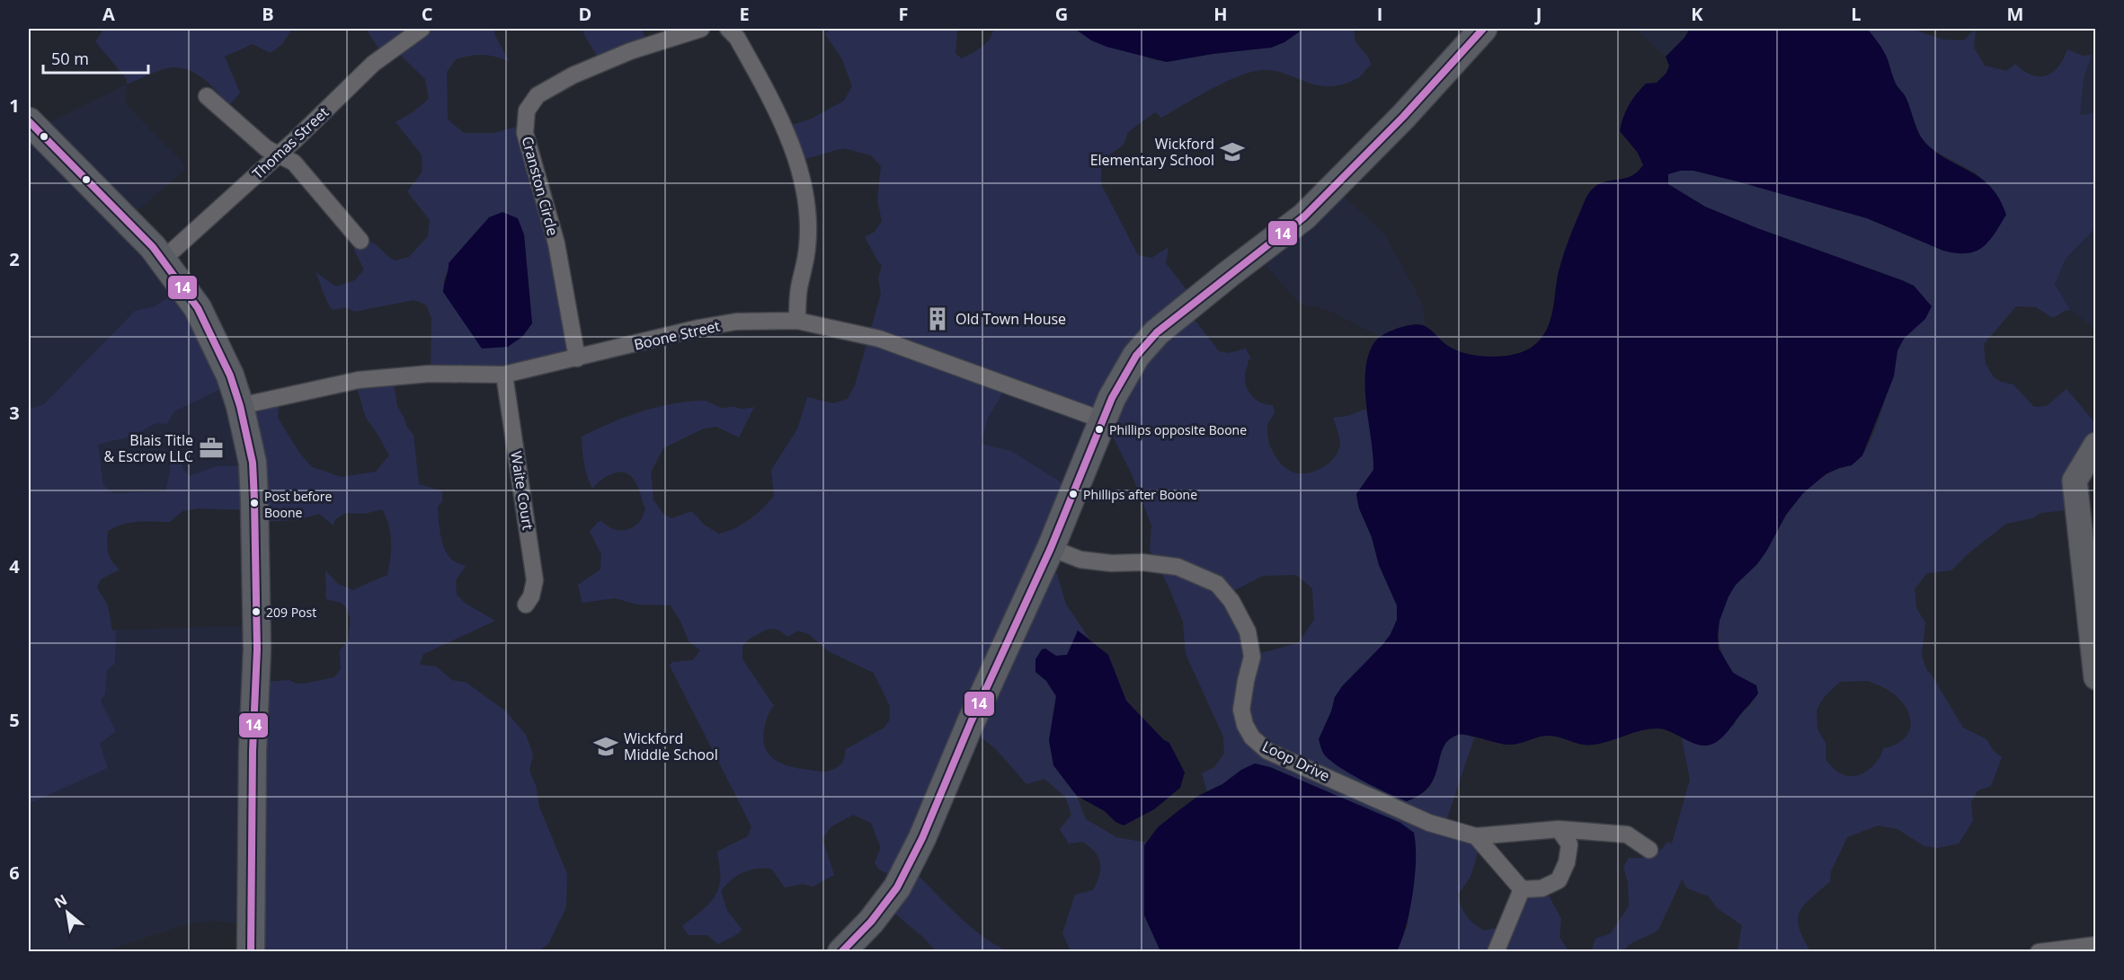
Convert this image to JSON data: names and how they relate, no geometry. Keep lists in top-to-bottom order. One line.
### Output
{"streets":{"street":["Thomas Street","Cranston Circle","Boone Street","Waite Court","Loop Drive"]},"crossings":[["Cranston Circle","Boone Street"],["Boone Street","Waite Court"]],"places":{"school or university":["Wickford Elementary School","Wickford Middle School"],"building":["Old Town House"],"other":["Phillips opposite Boone","Phillips after Boone","Post before Boone","209 Post"],"office":["Blais Title & Escrow LLC"]},"lines":["transit line 14"],"scale_bar":"50 m","north":"top left","grid":{"columns":["A","B","C","D","E","F","G","H","I","J","K","L","M"],"rows":["1","2","3","4","5","6"]}}
